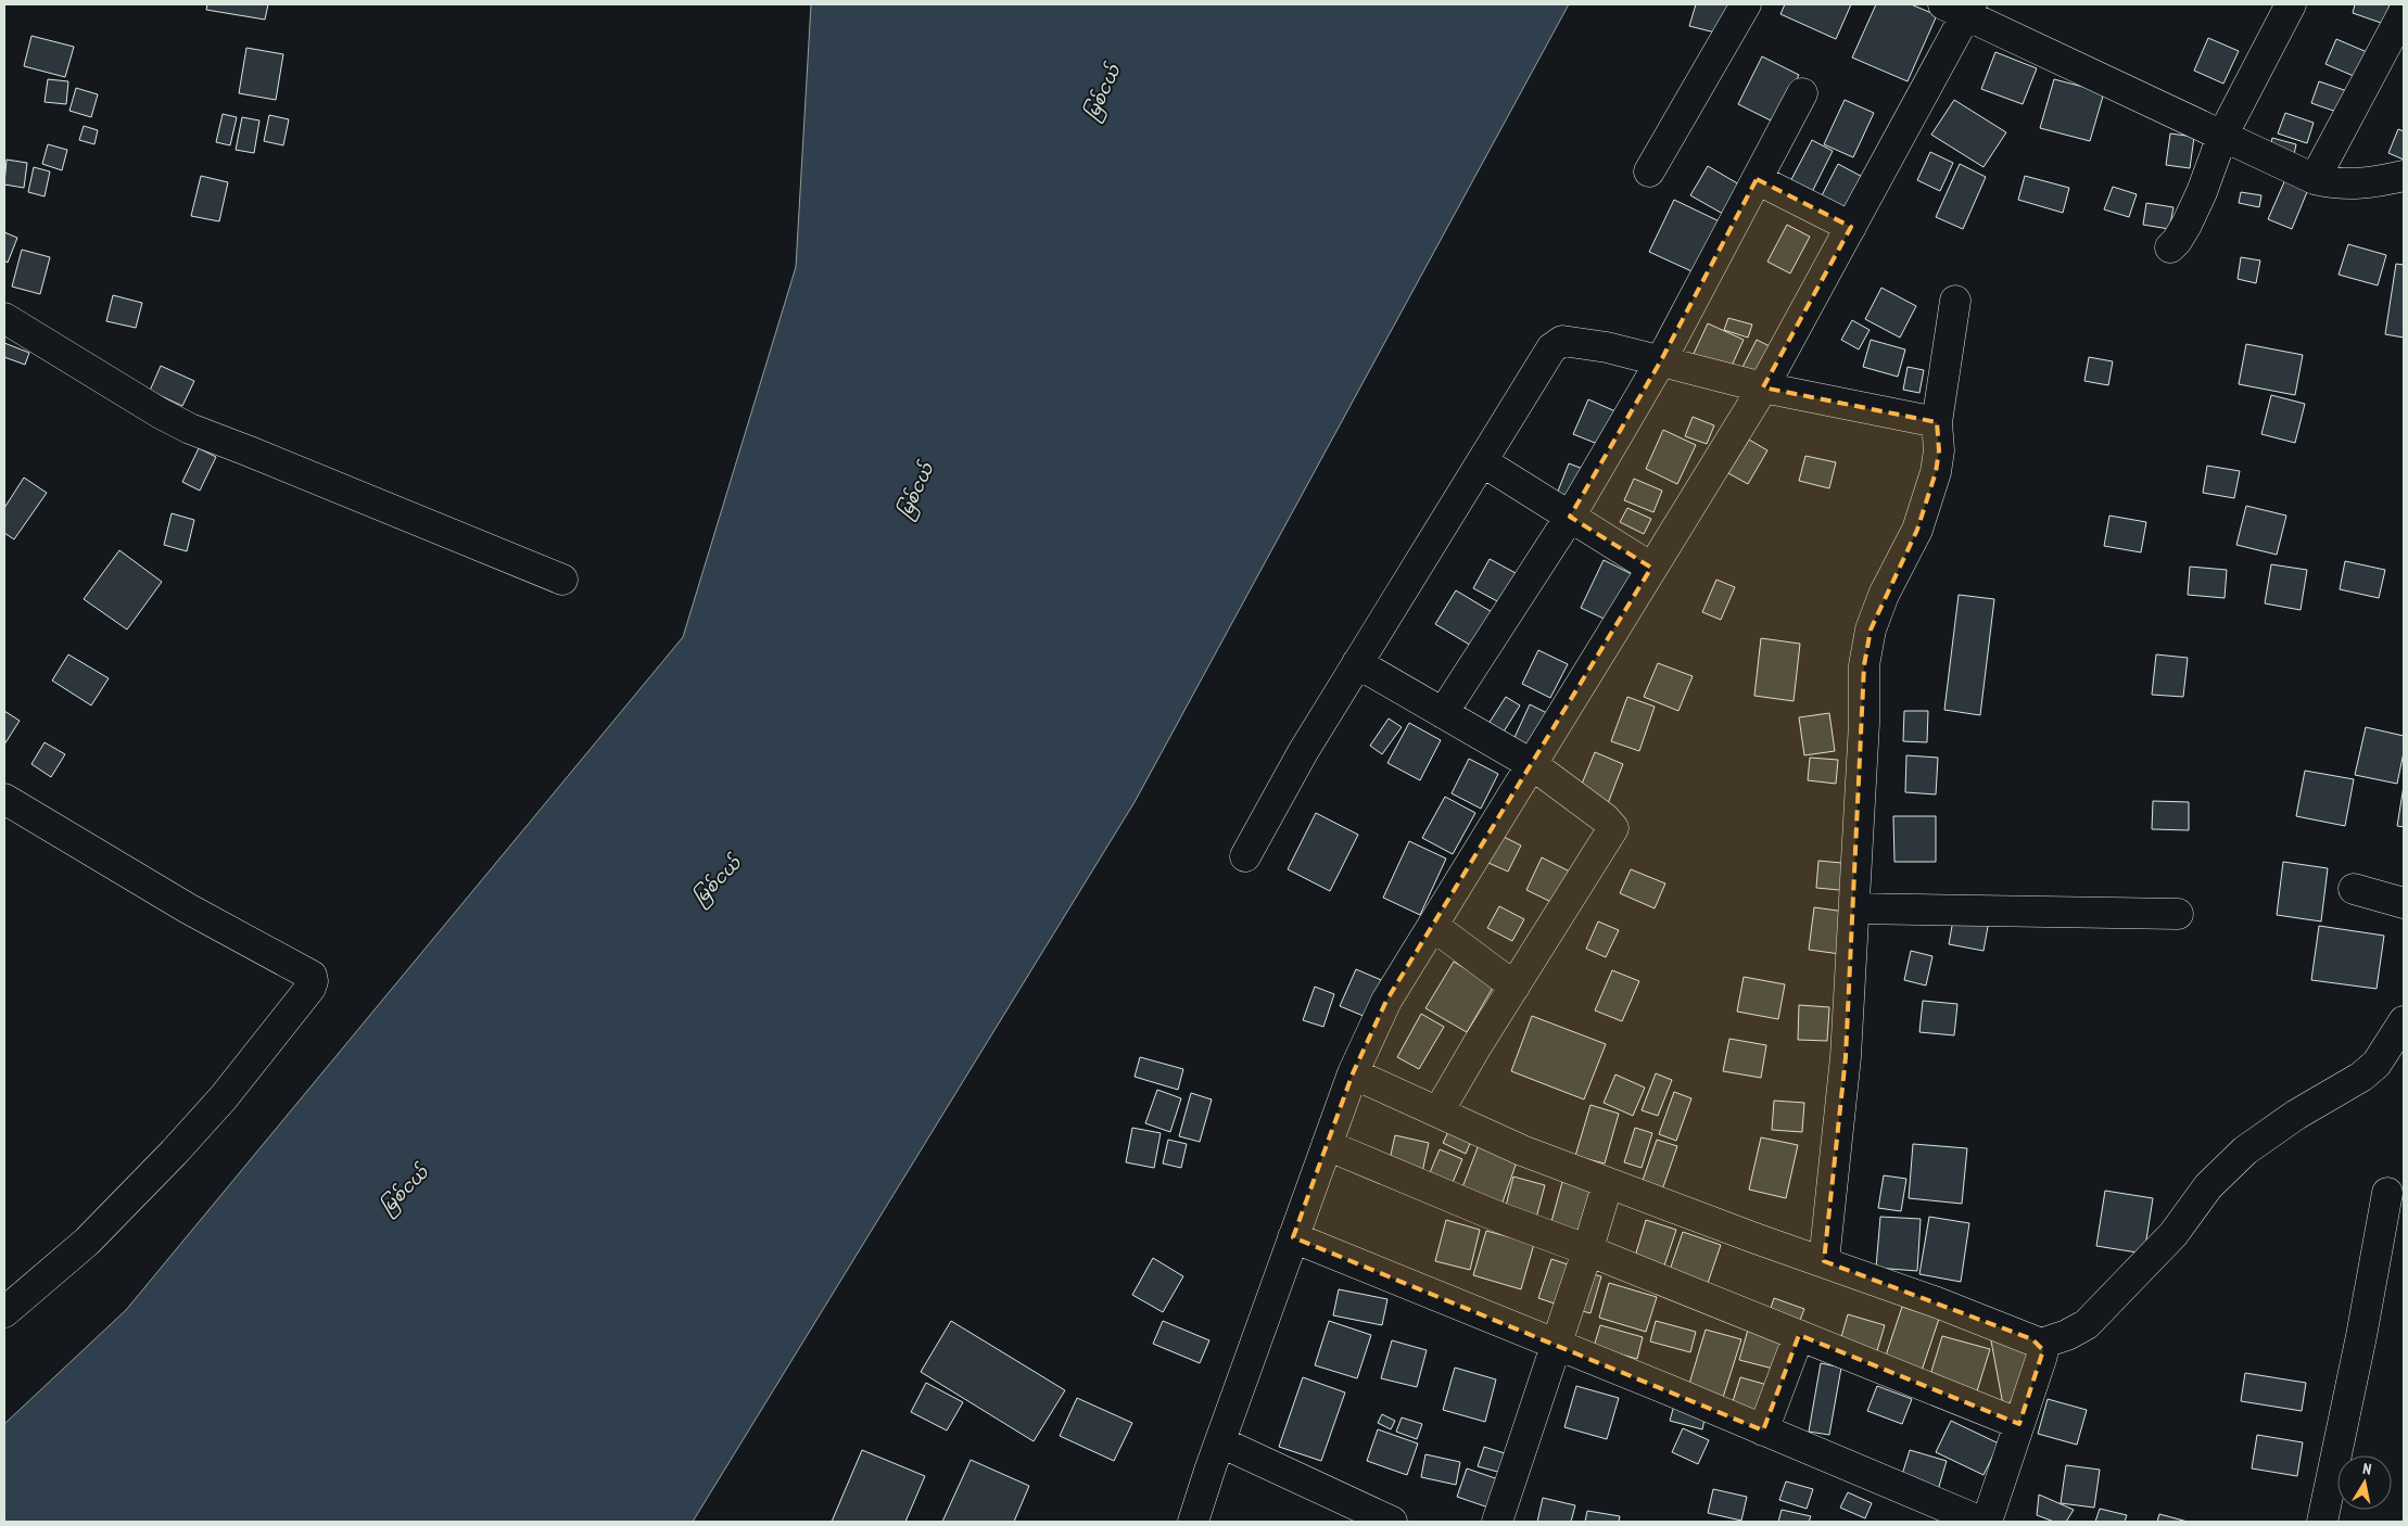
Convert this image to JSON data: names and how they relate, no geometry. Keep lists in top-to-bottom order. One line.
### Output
{"water":["မြစ်ငယ်"],"north":"top"}
